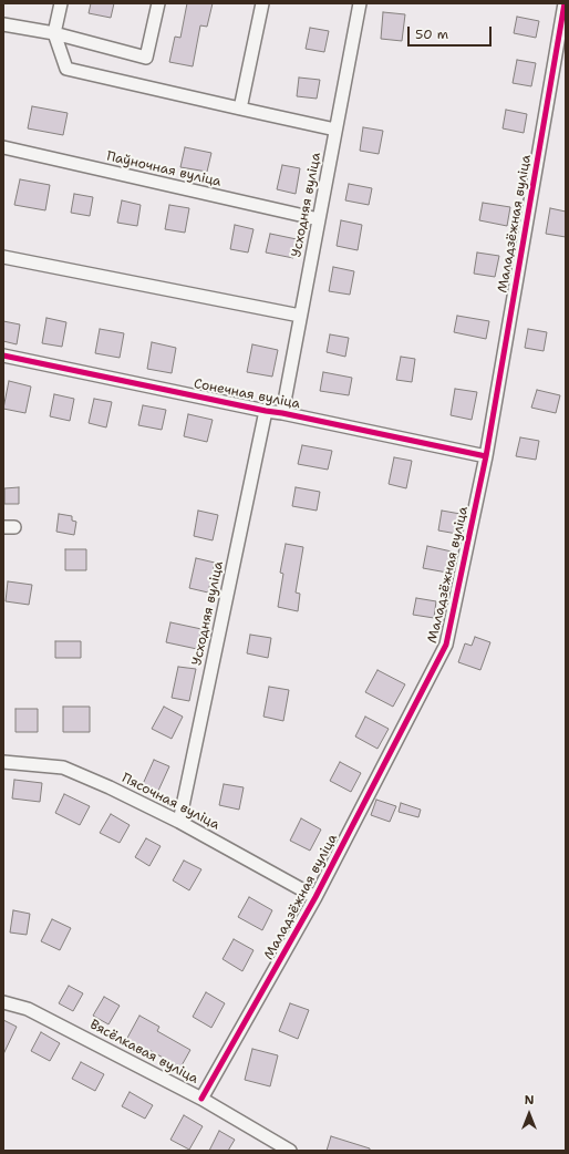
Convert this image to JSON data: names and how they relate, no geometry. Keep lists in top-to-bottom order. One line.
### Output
{"streets":{"street":["Паўночная вуліца","Усходняя вуліца","Маладзёжная вуліца","Сонечная вуліца","Пясочная вуліца","Вясёлкавая вуліца"]},"crossings":[["Паўночная вуліца","Усходняя вуліца"],["Усходняя вуліца","Сонечная вуліца"],["Усходняя вуліца","Пясочная вуліца"],["Маладзёжная вуліца","Сонечная вуліца"],["Маладзёжная вуліца","Пясочная вуліца"],["Маладзёжная вуліца","Вясёлкавая вуліца"]],"scale_bar":"50 m","north":"top"}
